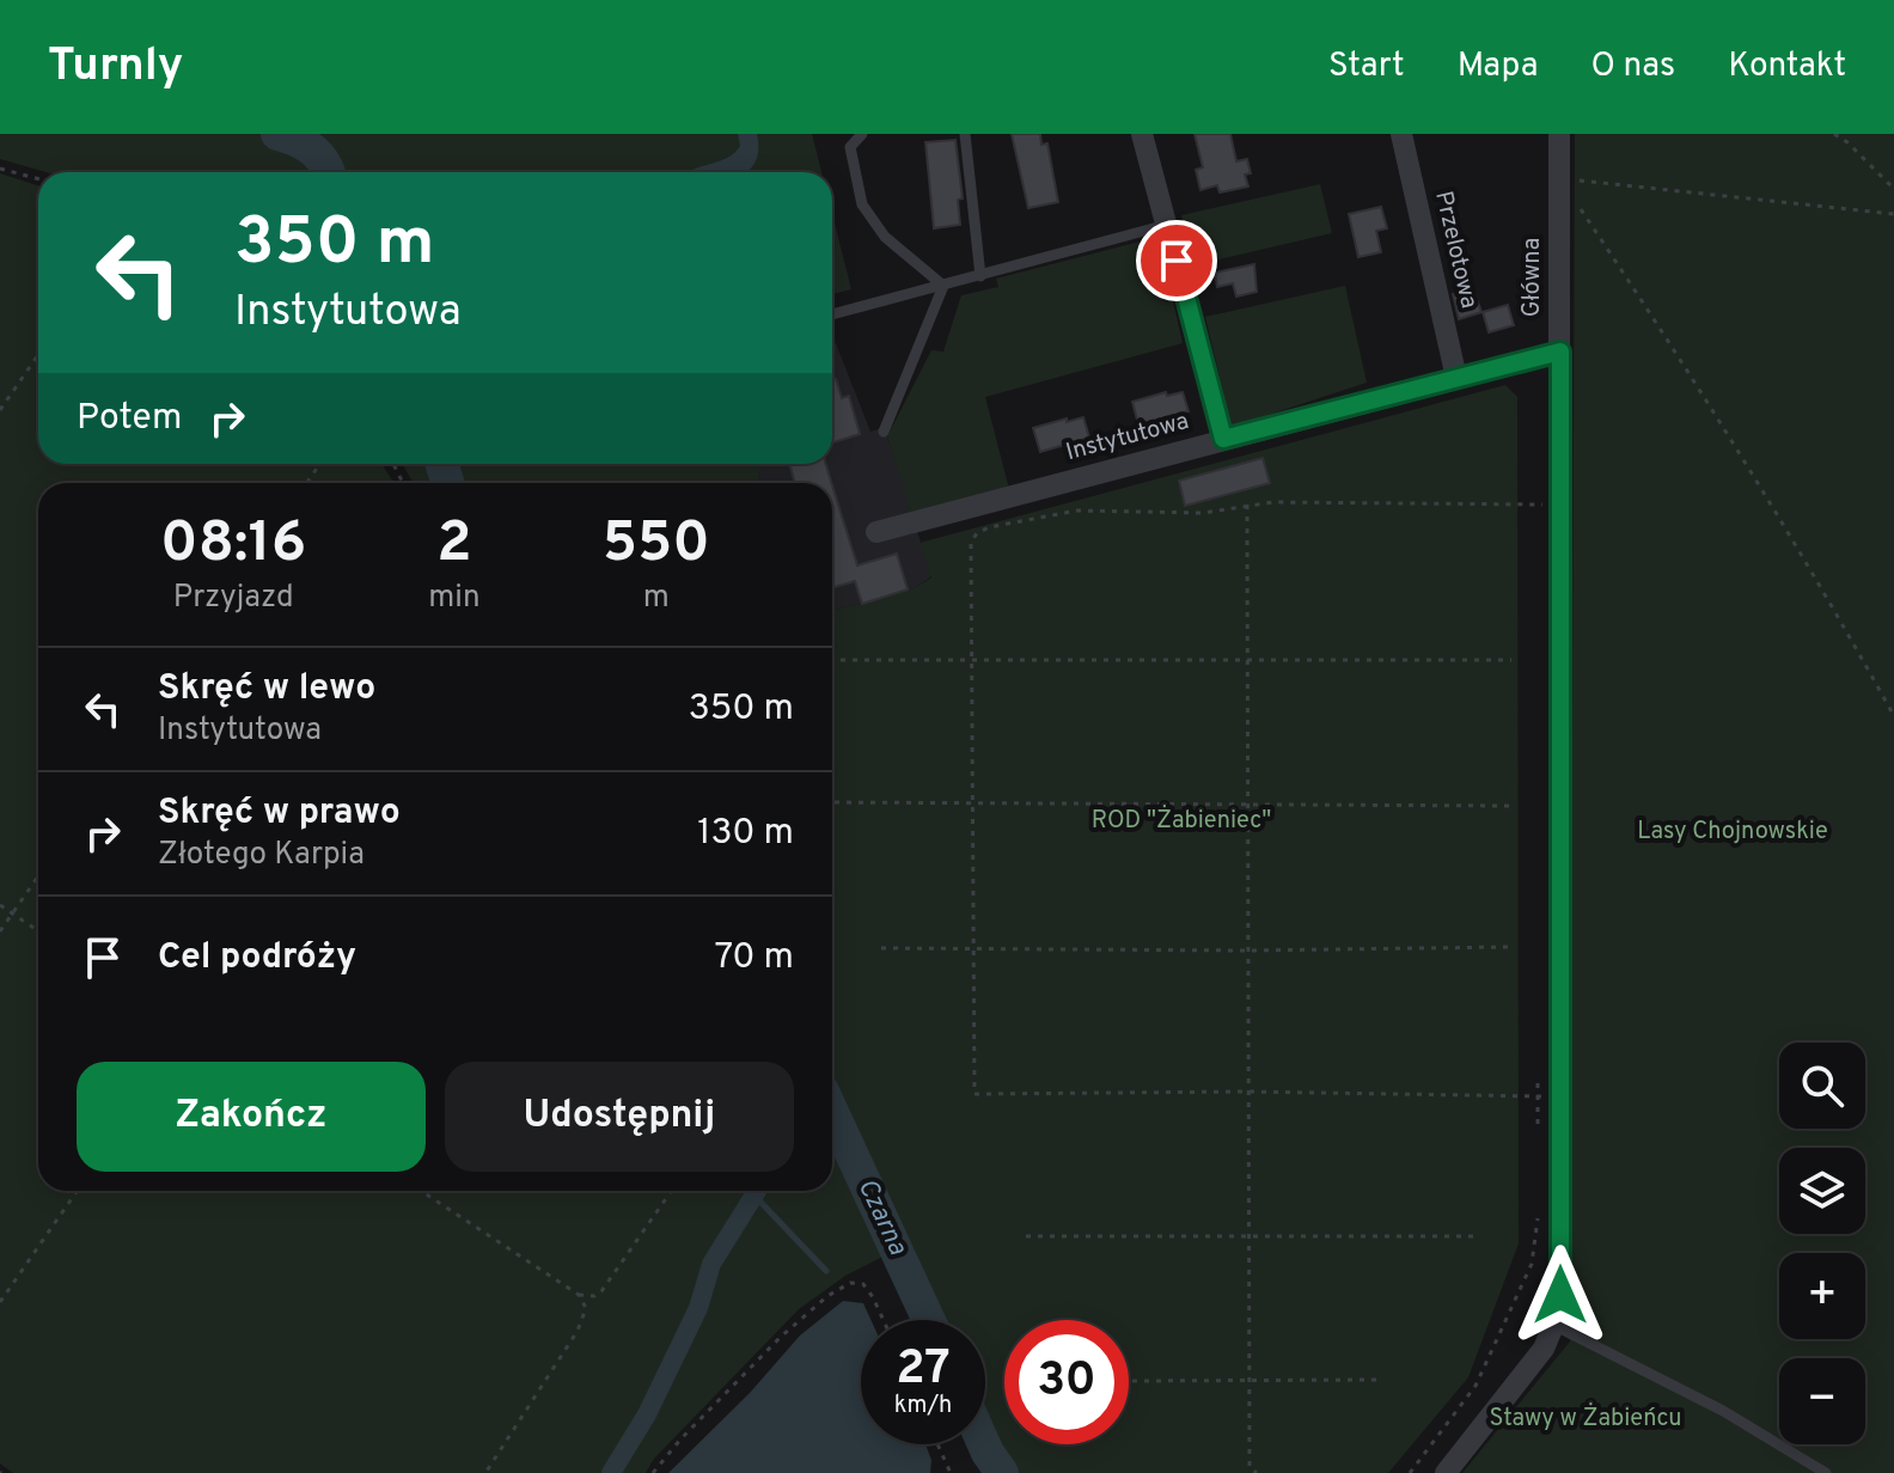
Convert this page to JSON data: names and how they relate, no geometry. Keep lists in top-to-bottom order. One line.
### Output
{"streets":{"street":["Przelotowa","Główna","Instytutowa"]},"crossings":[["Przelotowa","Instytutowa"],["Główna","Instytutowa"]],"water":["Czarna"],"parks":["ROD \"Żabieniec\"","Lasy Chojnowskie","Stawy w Żabieńcu"],"page":{"header":"Turnly","nav":["Start","Mapa","O nas","Kontakt"],"turn":["350 m","Instytutowa"],"then":"Potem","eta":["08:16","Przyjazd","2","min","550","m"],"list":[{"name":"Skręć w lewo","note":"Instytutowa","value":"350 m"},{"name":"Skręć w prawo","note":"Złotego Karpia","value":"130 m"},{"name":"Cel podróży","value":"70 m"}],"map_buttons":["+","−"],"buttons":["Zakończ","Udostępnij"],"speed":"27 km/h","limit":"30"}}
